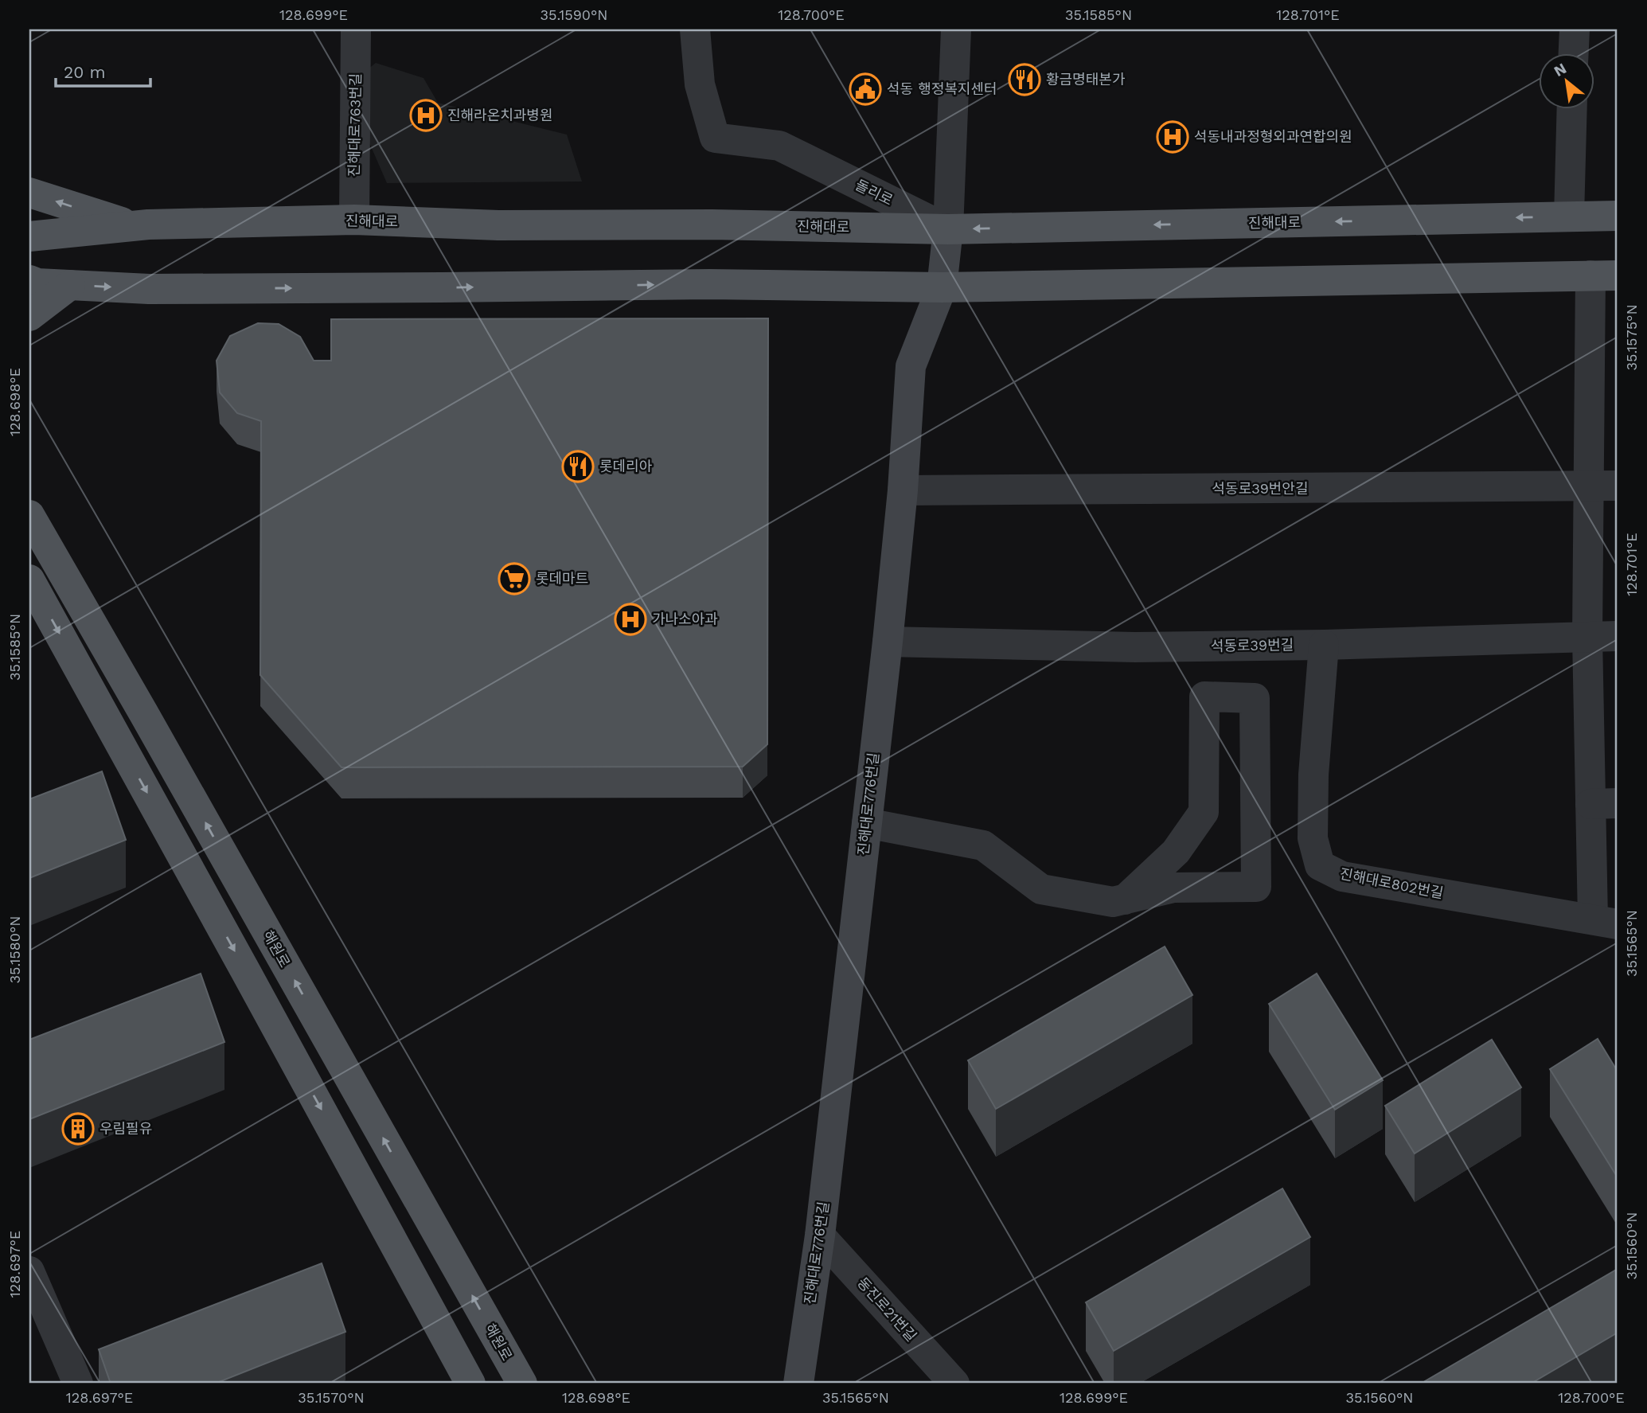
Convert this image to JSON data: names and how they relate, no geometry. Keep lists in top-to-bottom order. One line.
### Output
{"streets":{"main road":["진해대로","진해대로776번길","해원로"],"street":["진해대로763번길","돌리로","석동로39번안길","석동로39번길","진해대로802번길","동진로21번길"]},"crossings":[["진해대로763번길","진해대로"],["돌리로","진해대로"],["돌리로","진해대로776번길"],["진해대로","진해대로776번길"],["석동로39번안길","진해대로776번길"],["석동로39번길","진해대로776번길"],["석동로39번길","진해대로802번길"],["진해대로776번길","동진로21번길"]],"places":{"restaurant":["황금명태본가","롯데리아"],"public building":["석동 행정복지센터"],"hospital":["진해라온치과병원","석동내과정형외과연합의원","가나소아과"],"supermarket":["롯데마트"],"building":["우림필유"]},"scale_bar":"20 m","north":"top left","coordinates":["128.699°E","35.1590°N","128.700°E","35.1585°N","128.701°E","35.1575°N","128.698°E","35.1565°N","35.1580°N","35.1560°N","128.697°E","35.1570°N"]}
